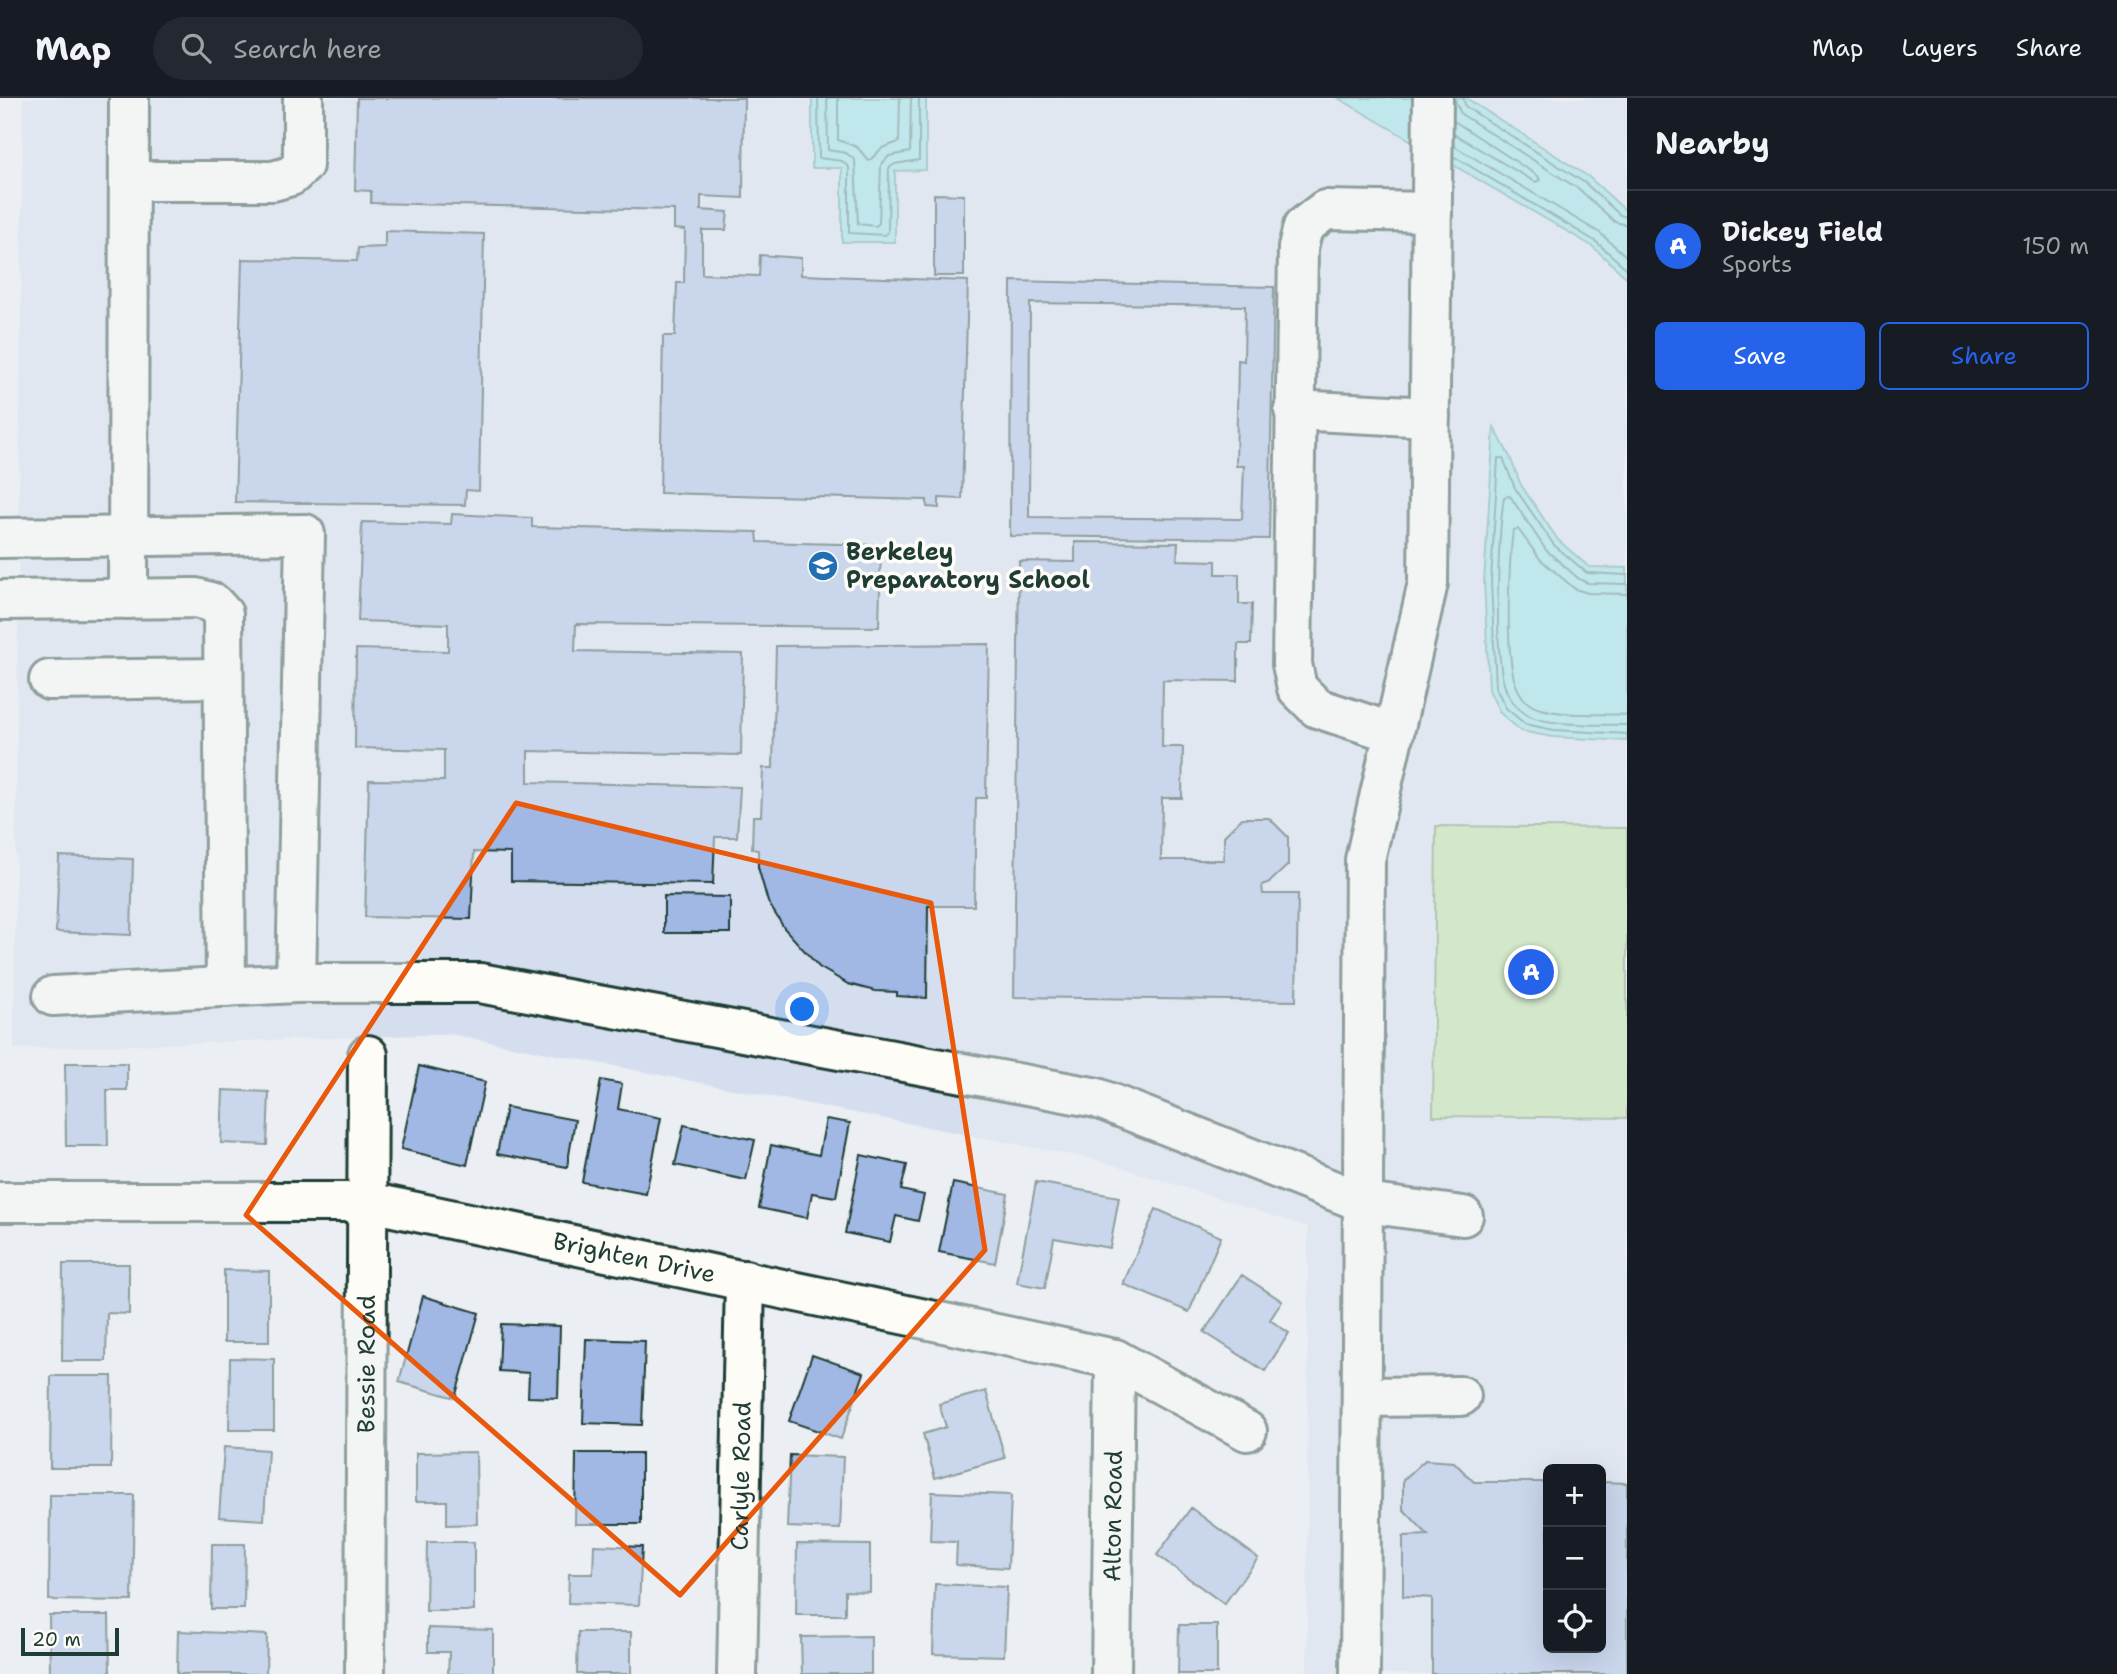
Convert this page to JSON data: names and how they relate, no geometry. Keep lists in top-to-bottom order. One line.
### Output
{"streets":{"street":["Brighten Drive","Bessie Road","Carlyle Road","Alton Road"]},"crossings":[["Brighten Drive","Bessie Road"],["Brighten Drive","Carlyle Road"],["Brighten Drive","Alton Road"]],"places":{"school or university":["Berkeley Preparatory School"]},"scale_bar":"20 m","page":{"header":"Map","search":"Search here","nav":["Map","Layers","Share"],"heading":"Nearby","list":[{"mark":"A","name":"Dickey Field","note":"Sports","value":"150 m"}],"buttons":["Save","Share"],"pins":"A","map_buttons":["+","−"],"scale":"20 m"}}
